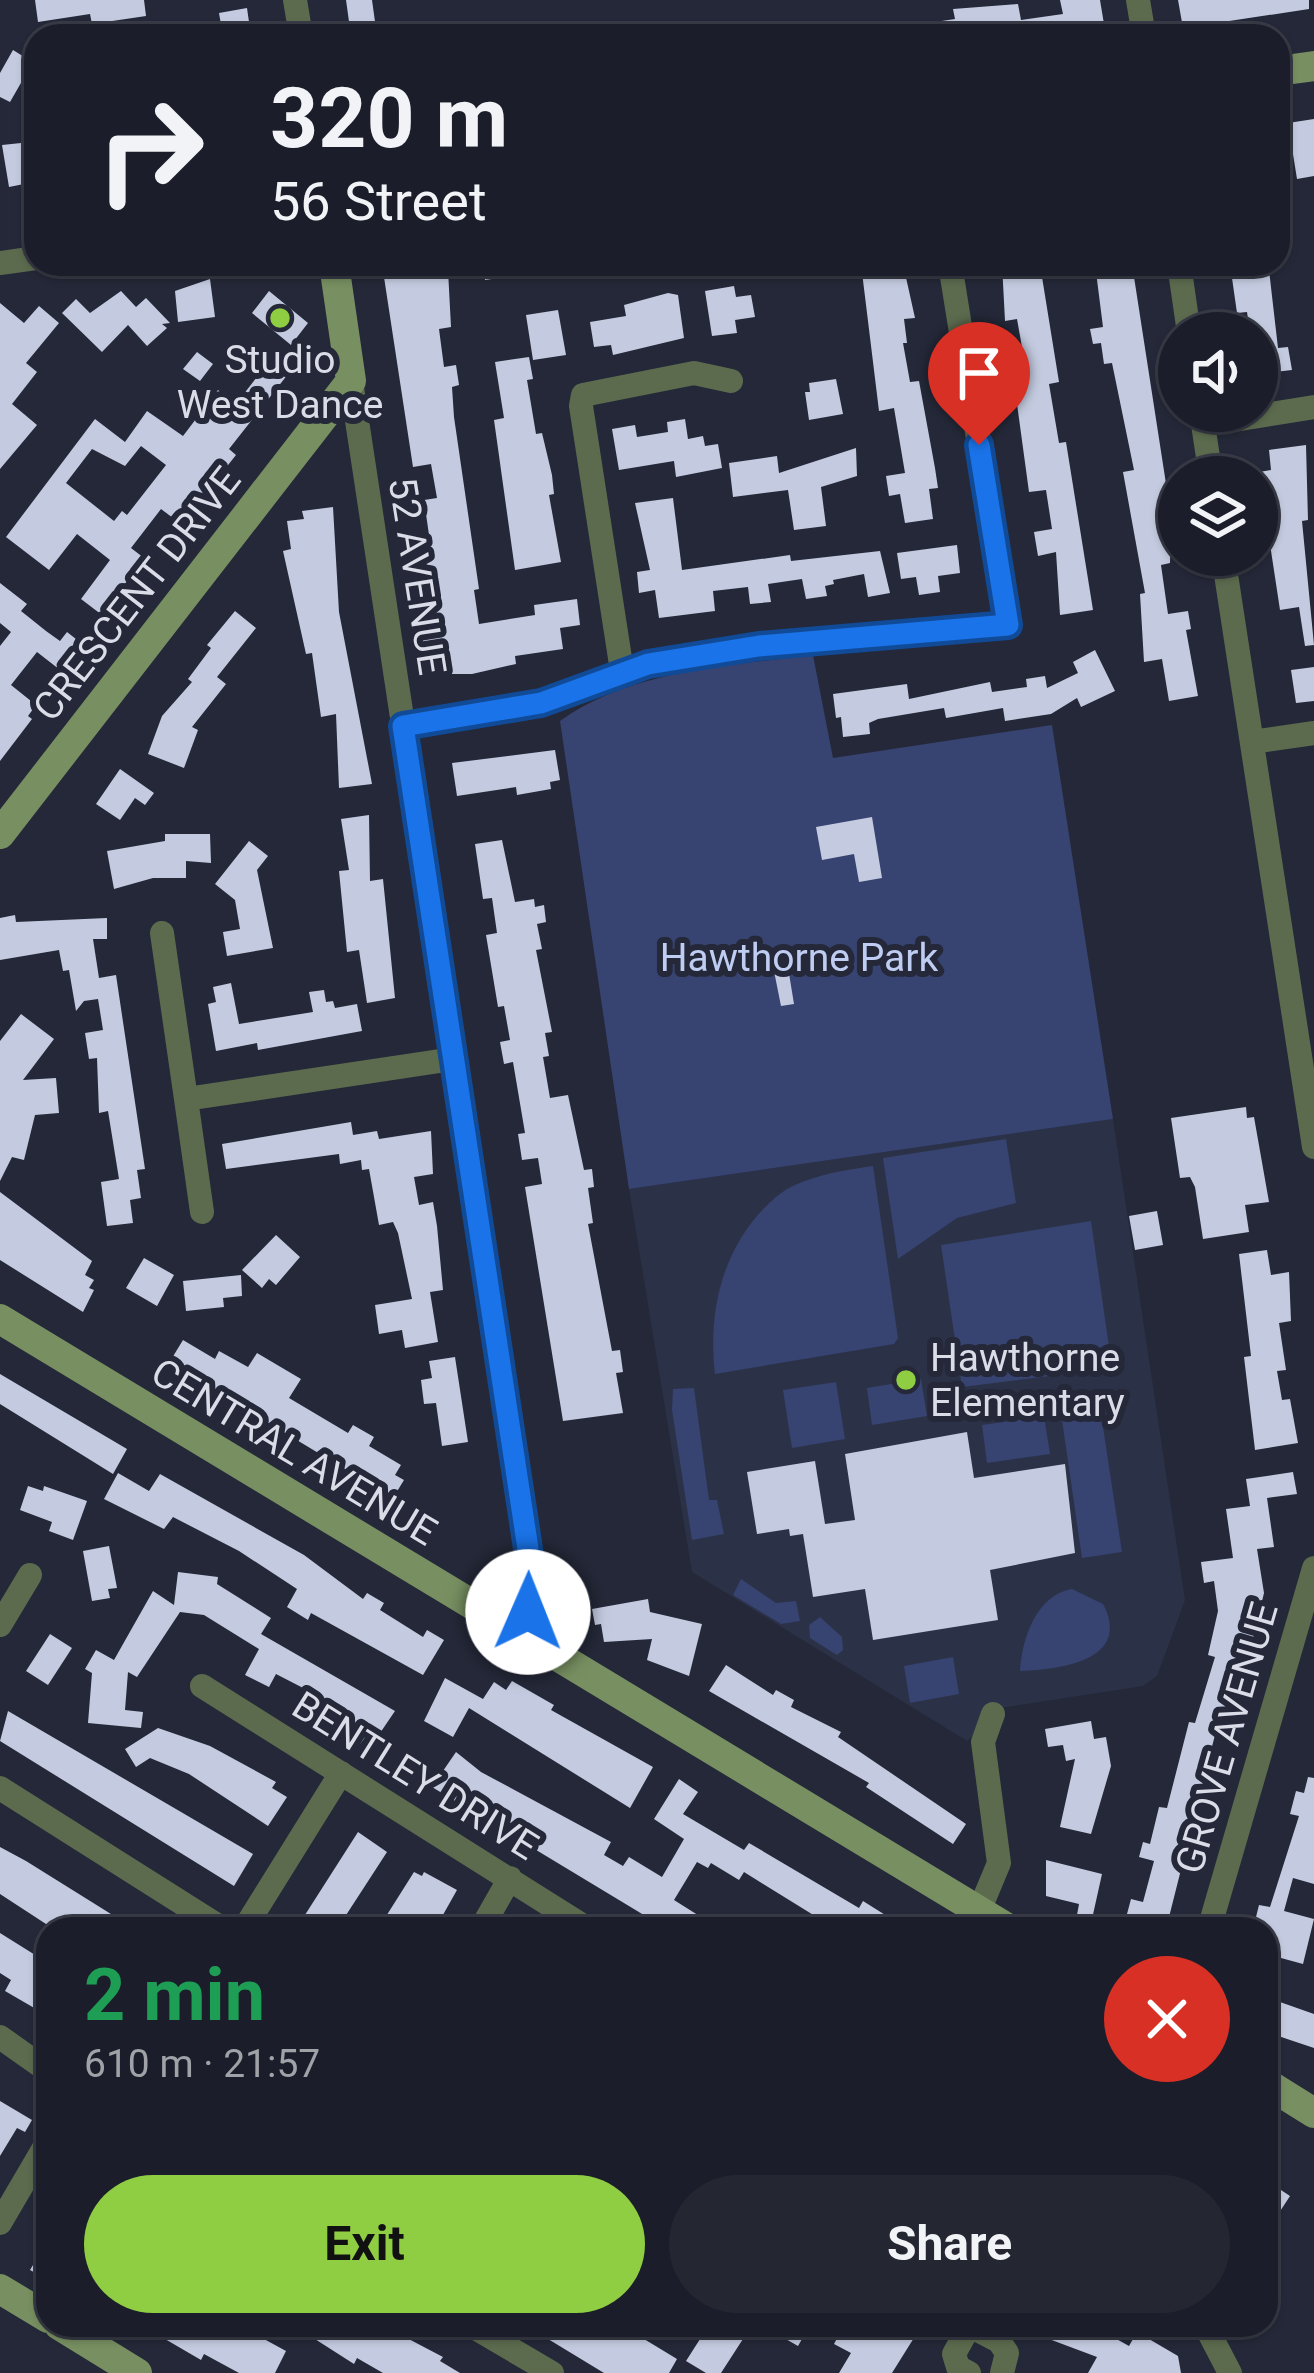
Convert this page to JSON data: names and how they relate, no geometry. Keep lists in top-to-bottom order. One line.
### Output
{"streets":{"street":["52 AVENUE","CRESCENT DRIVE","CENTRAL AVENUE","GROVE AVENUE","BENTLEY DRIVE"]},"crossings":[["52 AVENUE","CRESCENT DRIVE"],["52 AVENUE","CENTRAL AVENUE"]],"parks":["Hawthorne Park"],"places":["Studio West Dance","Hawthorne Elementary"],"page":{"turn":["320 m","56 Street"],"heading":["2 min","610 m · 21:57"],"buttons":["Exit","Share"]}}
